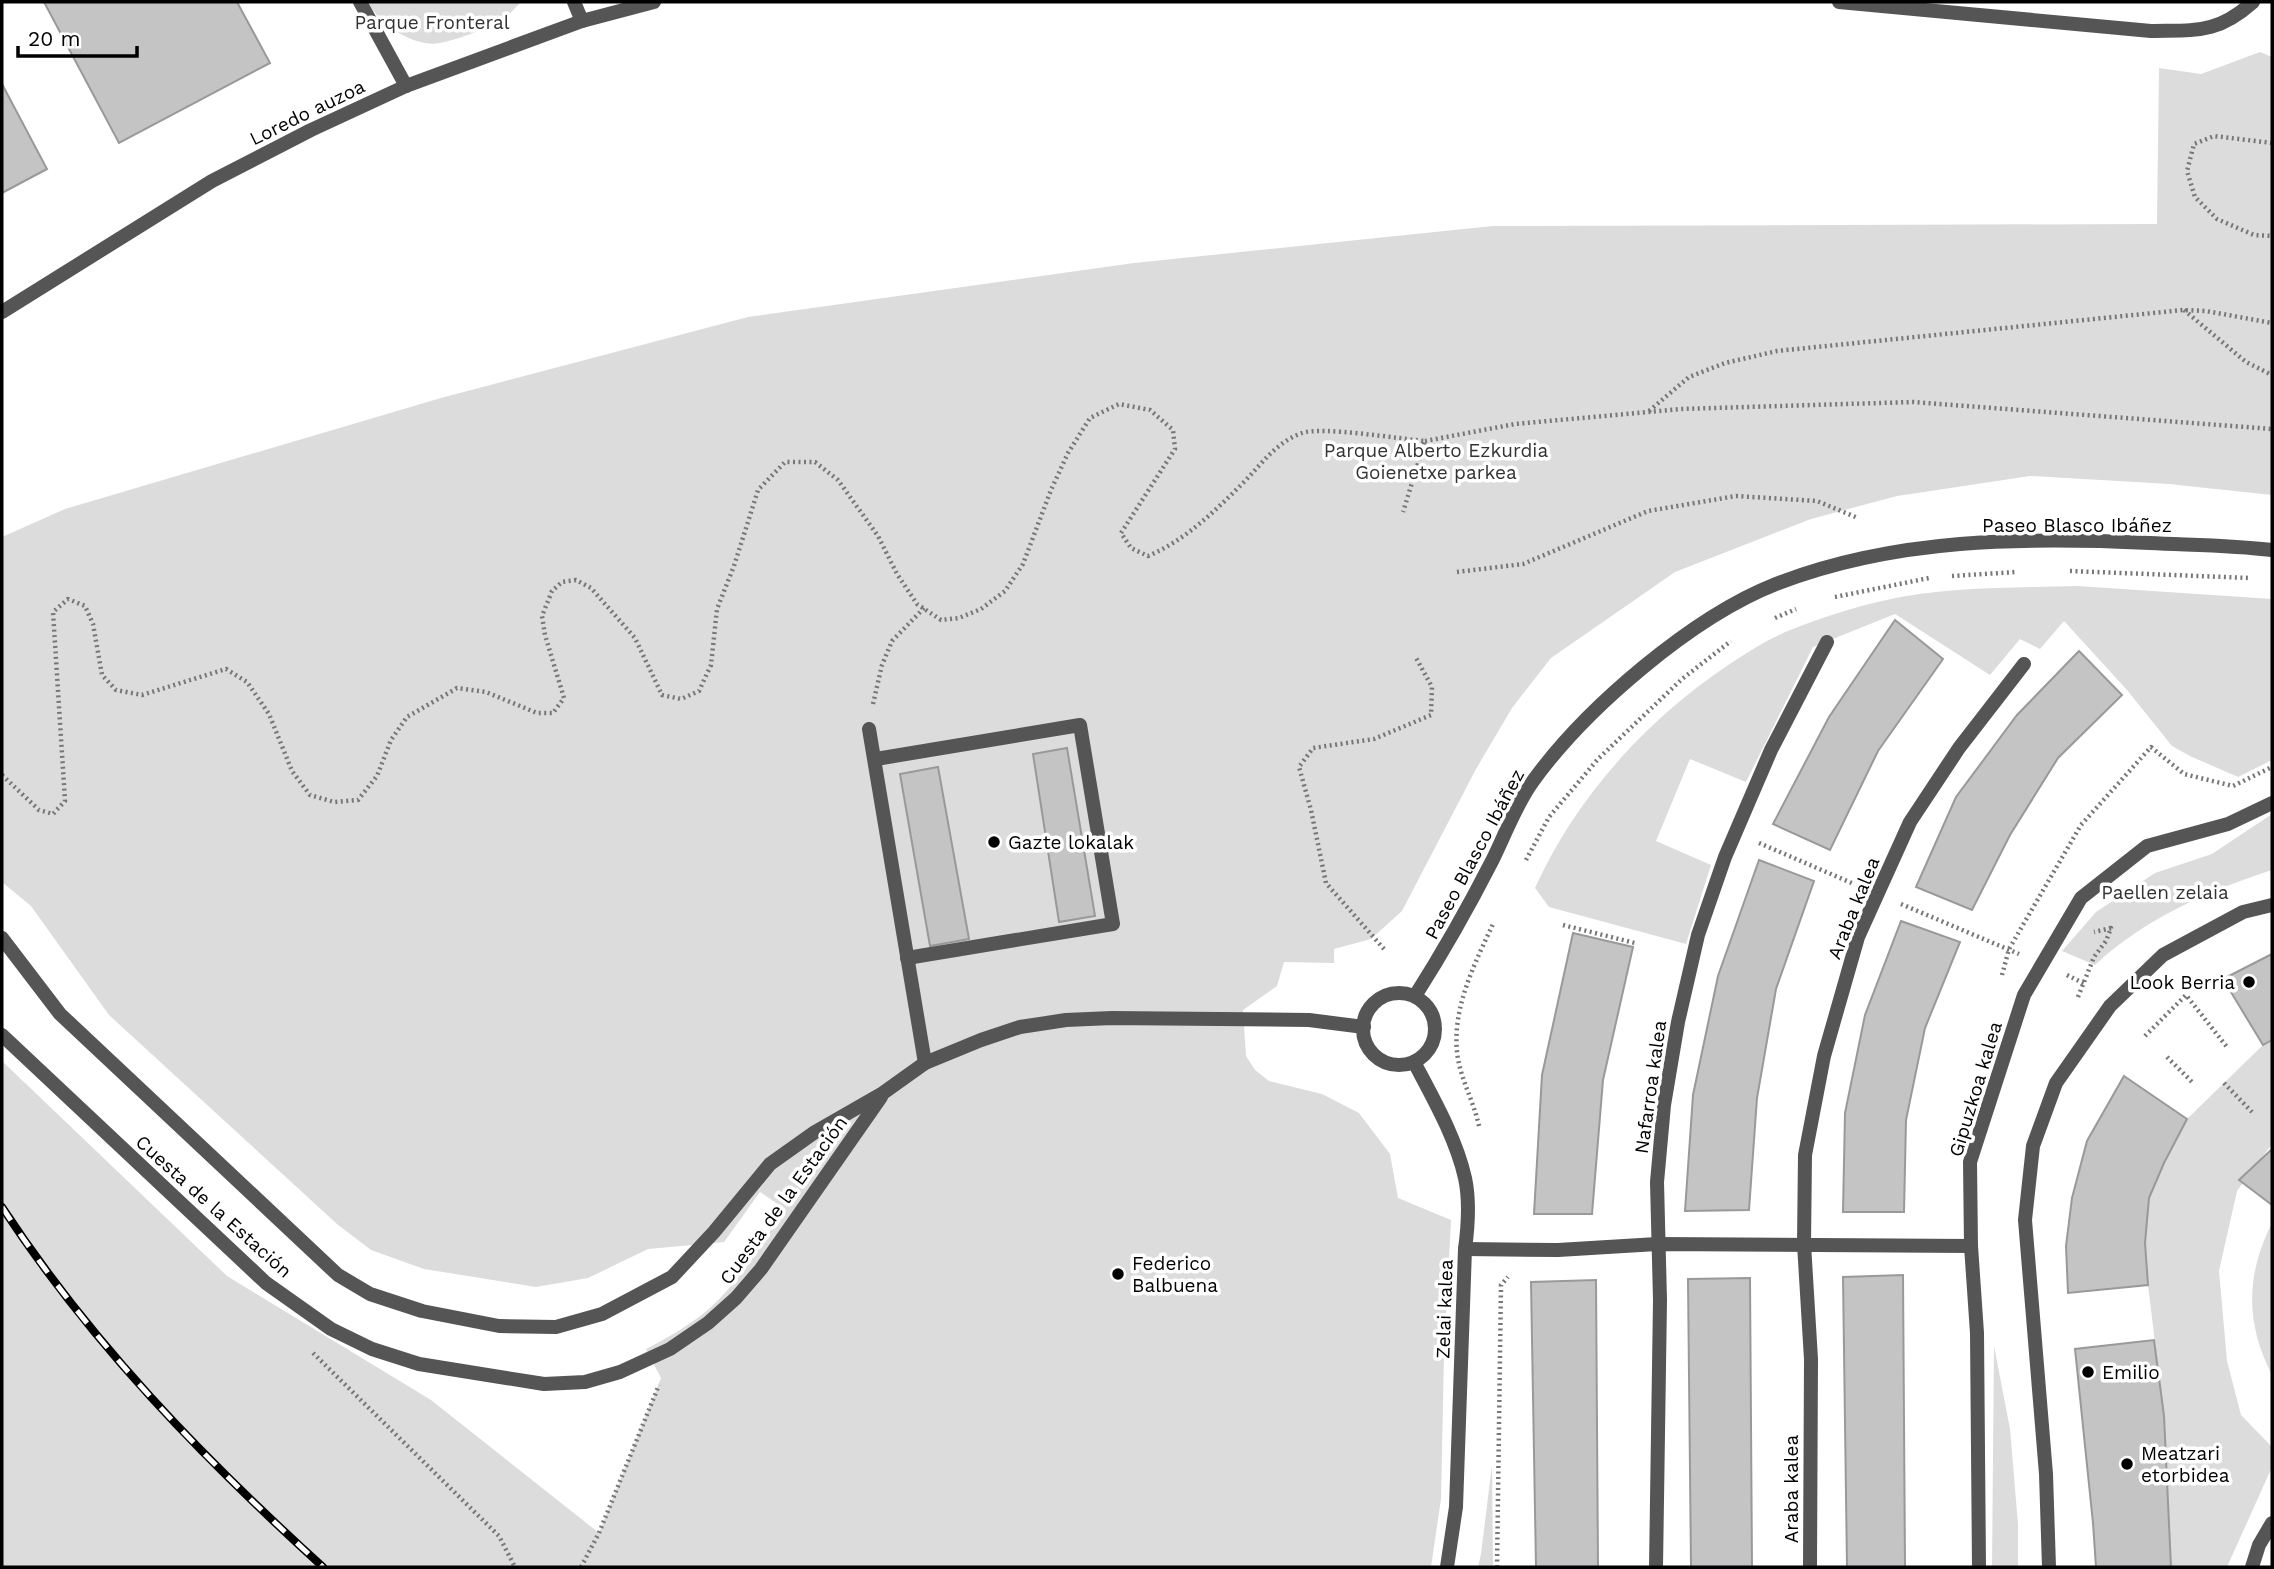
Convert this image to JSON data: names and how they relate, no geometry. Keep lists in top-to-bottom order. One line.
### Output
{"streets":{"street":["Loredo auzoa","Paseo Blasco Ibáñez","Araba kalea","Nafarroa kalea","Gipuzkoa kalea","Cuesta de la Estación","Zelai kalea"]},"crossings":[["Paseo Blasco Ibáñez","Cuesta de la Estación"],["Paseo Blasco Ibáñez","Zelai kalea"],["Cuesta de la Estación","Zelai kalea"]],"parks":["Parque Fronteral","Parque Alberto Ezkurdia Goienetxe parkea","Paellen zelaia"],"places":["Gazte lokalak","Look Berria","Federico Balbuena","Emilio","Meatzari etorbidea"],"scale_bar":"20 m"}
